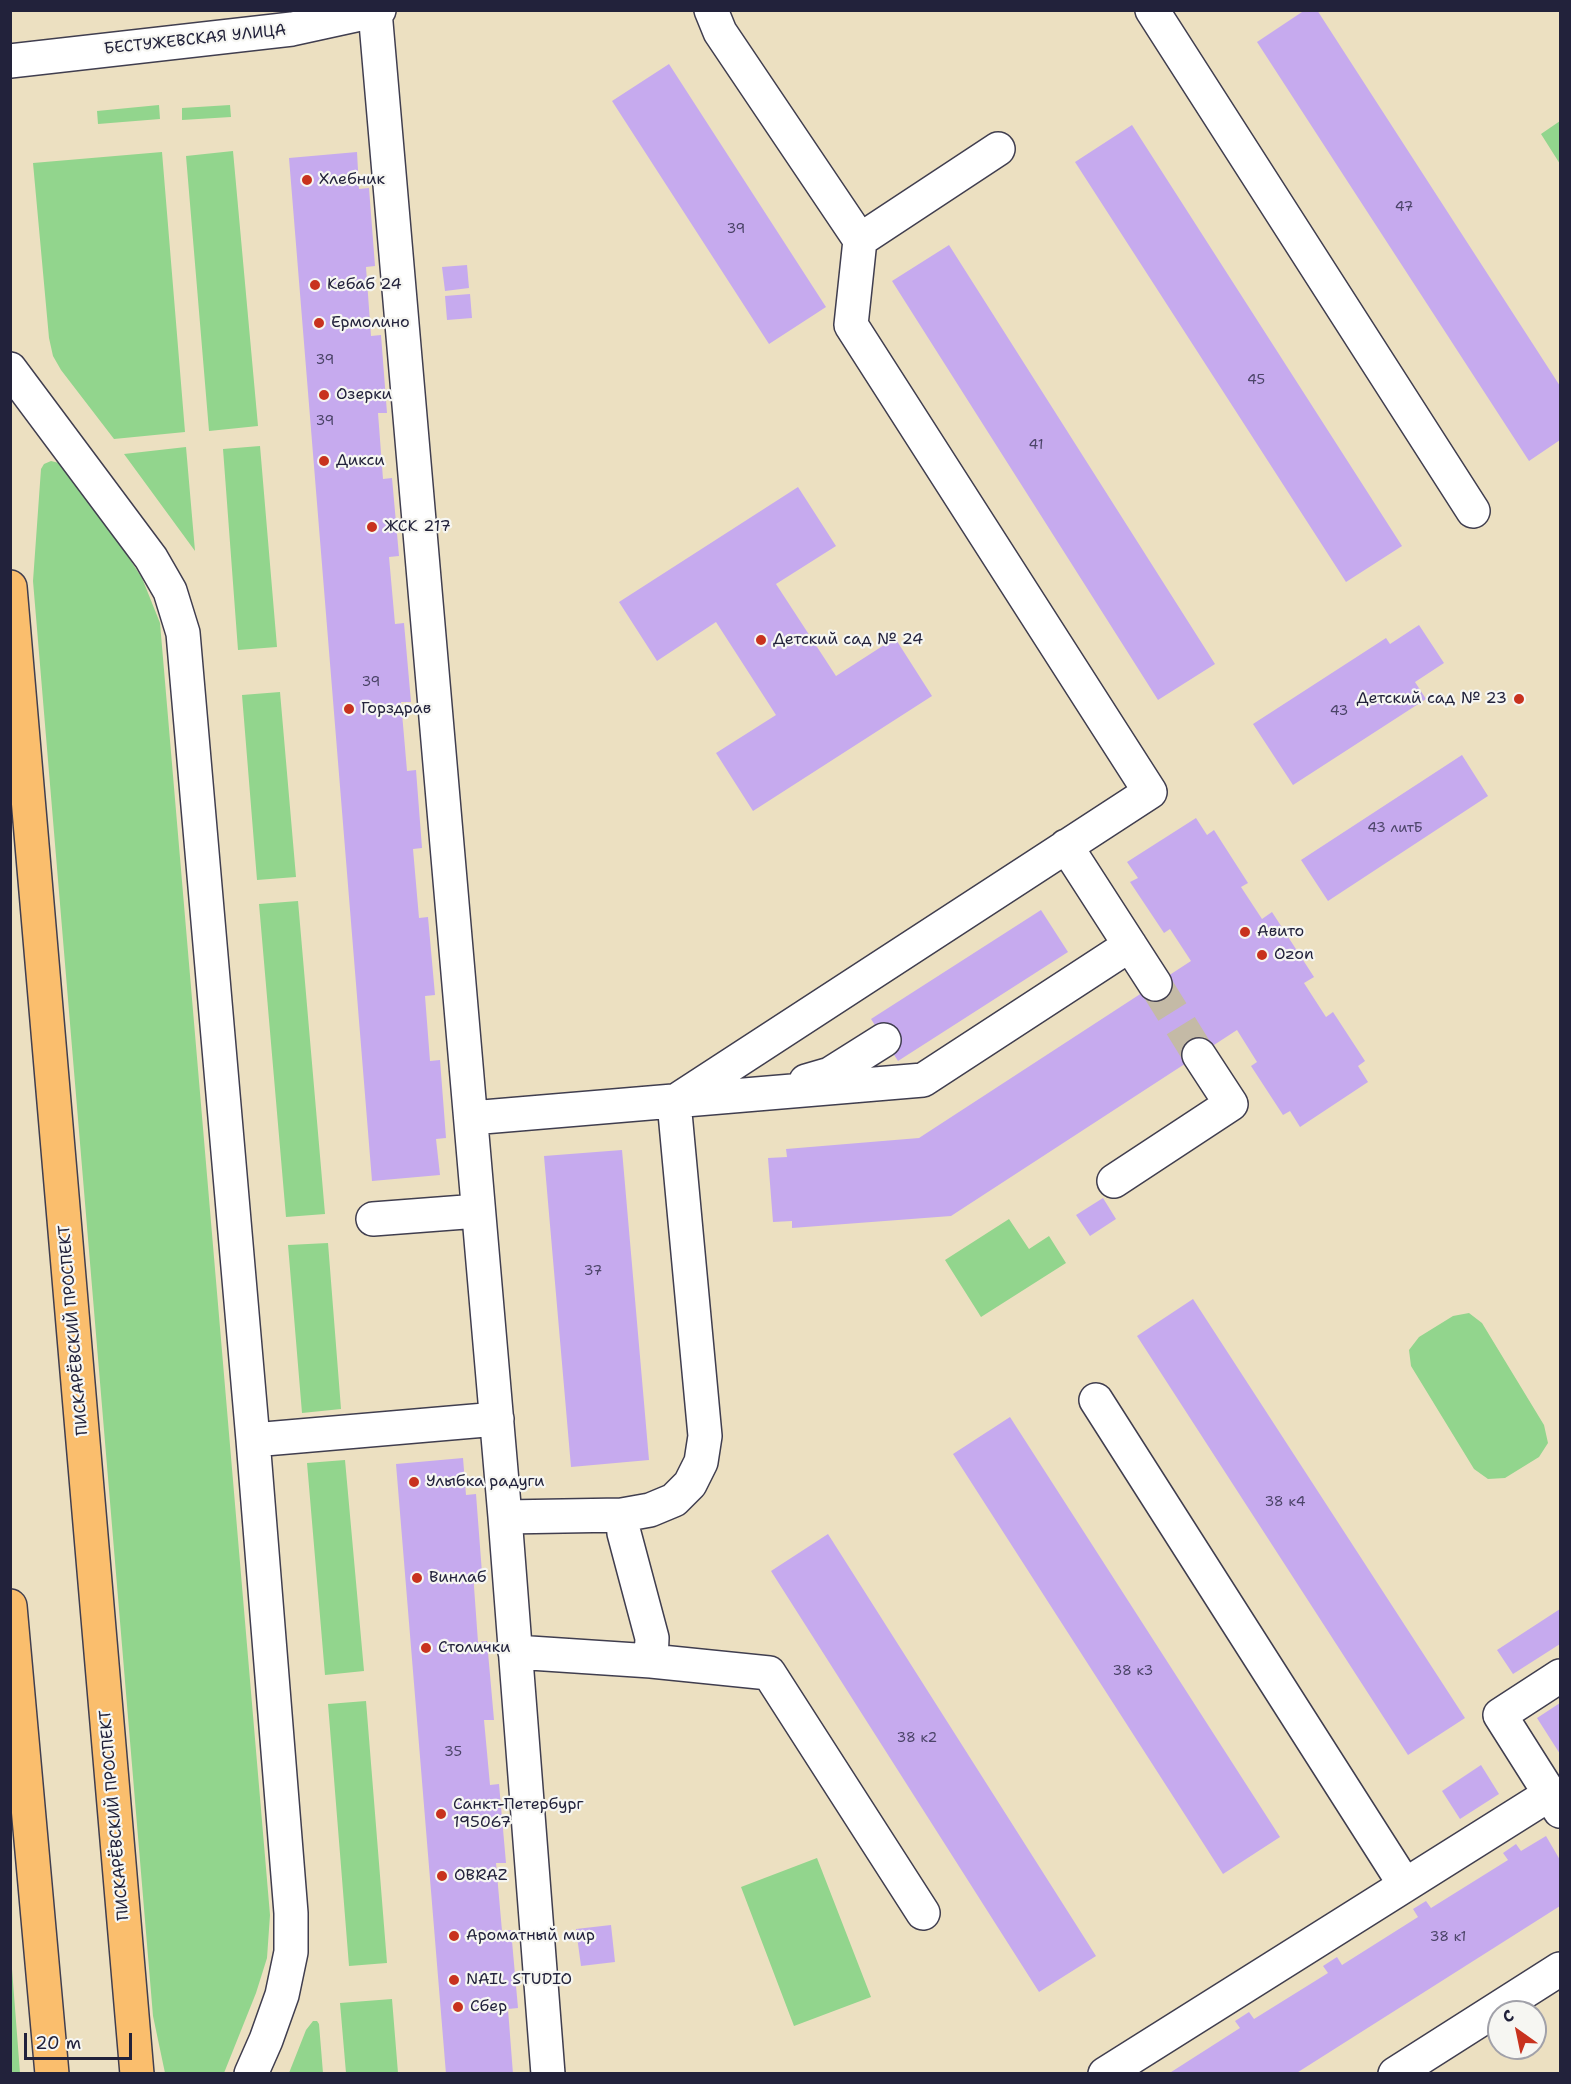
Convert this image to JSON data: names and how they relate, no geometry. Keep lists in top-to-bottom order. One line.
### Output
{"streets":{"main road":["ПИСКАРЁВСКИЙ ПРОСПЕКТ"],"street":["БЕСТУЖЕВСКАЯ УЛИЦА"]},"places":["Хлебник","Кебаб 24","Ермолино","Озерки","Дикси","ЖСК 217","Детский сад № 24","Детский сад № 23","Горздрав","Авито","Ozon","Улыбка радуги","Винлаб","Столички","Санкт-Петербург 195067","OBRAZ","Ароматный мир","NAIL STUDIO","Сбер"],"house_numbers":["47","39","39","45","39","41","39","43","43 литБ","37","38 к4","38 к3","38 к2","35","38 к1"],"scale_bar":"20 m","north":"top left"}
